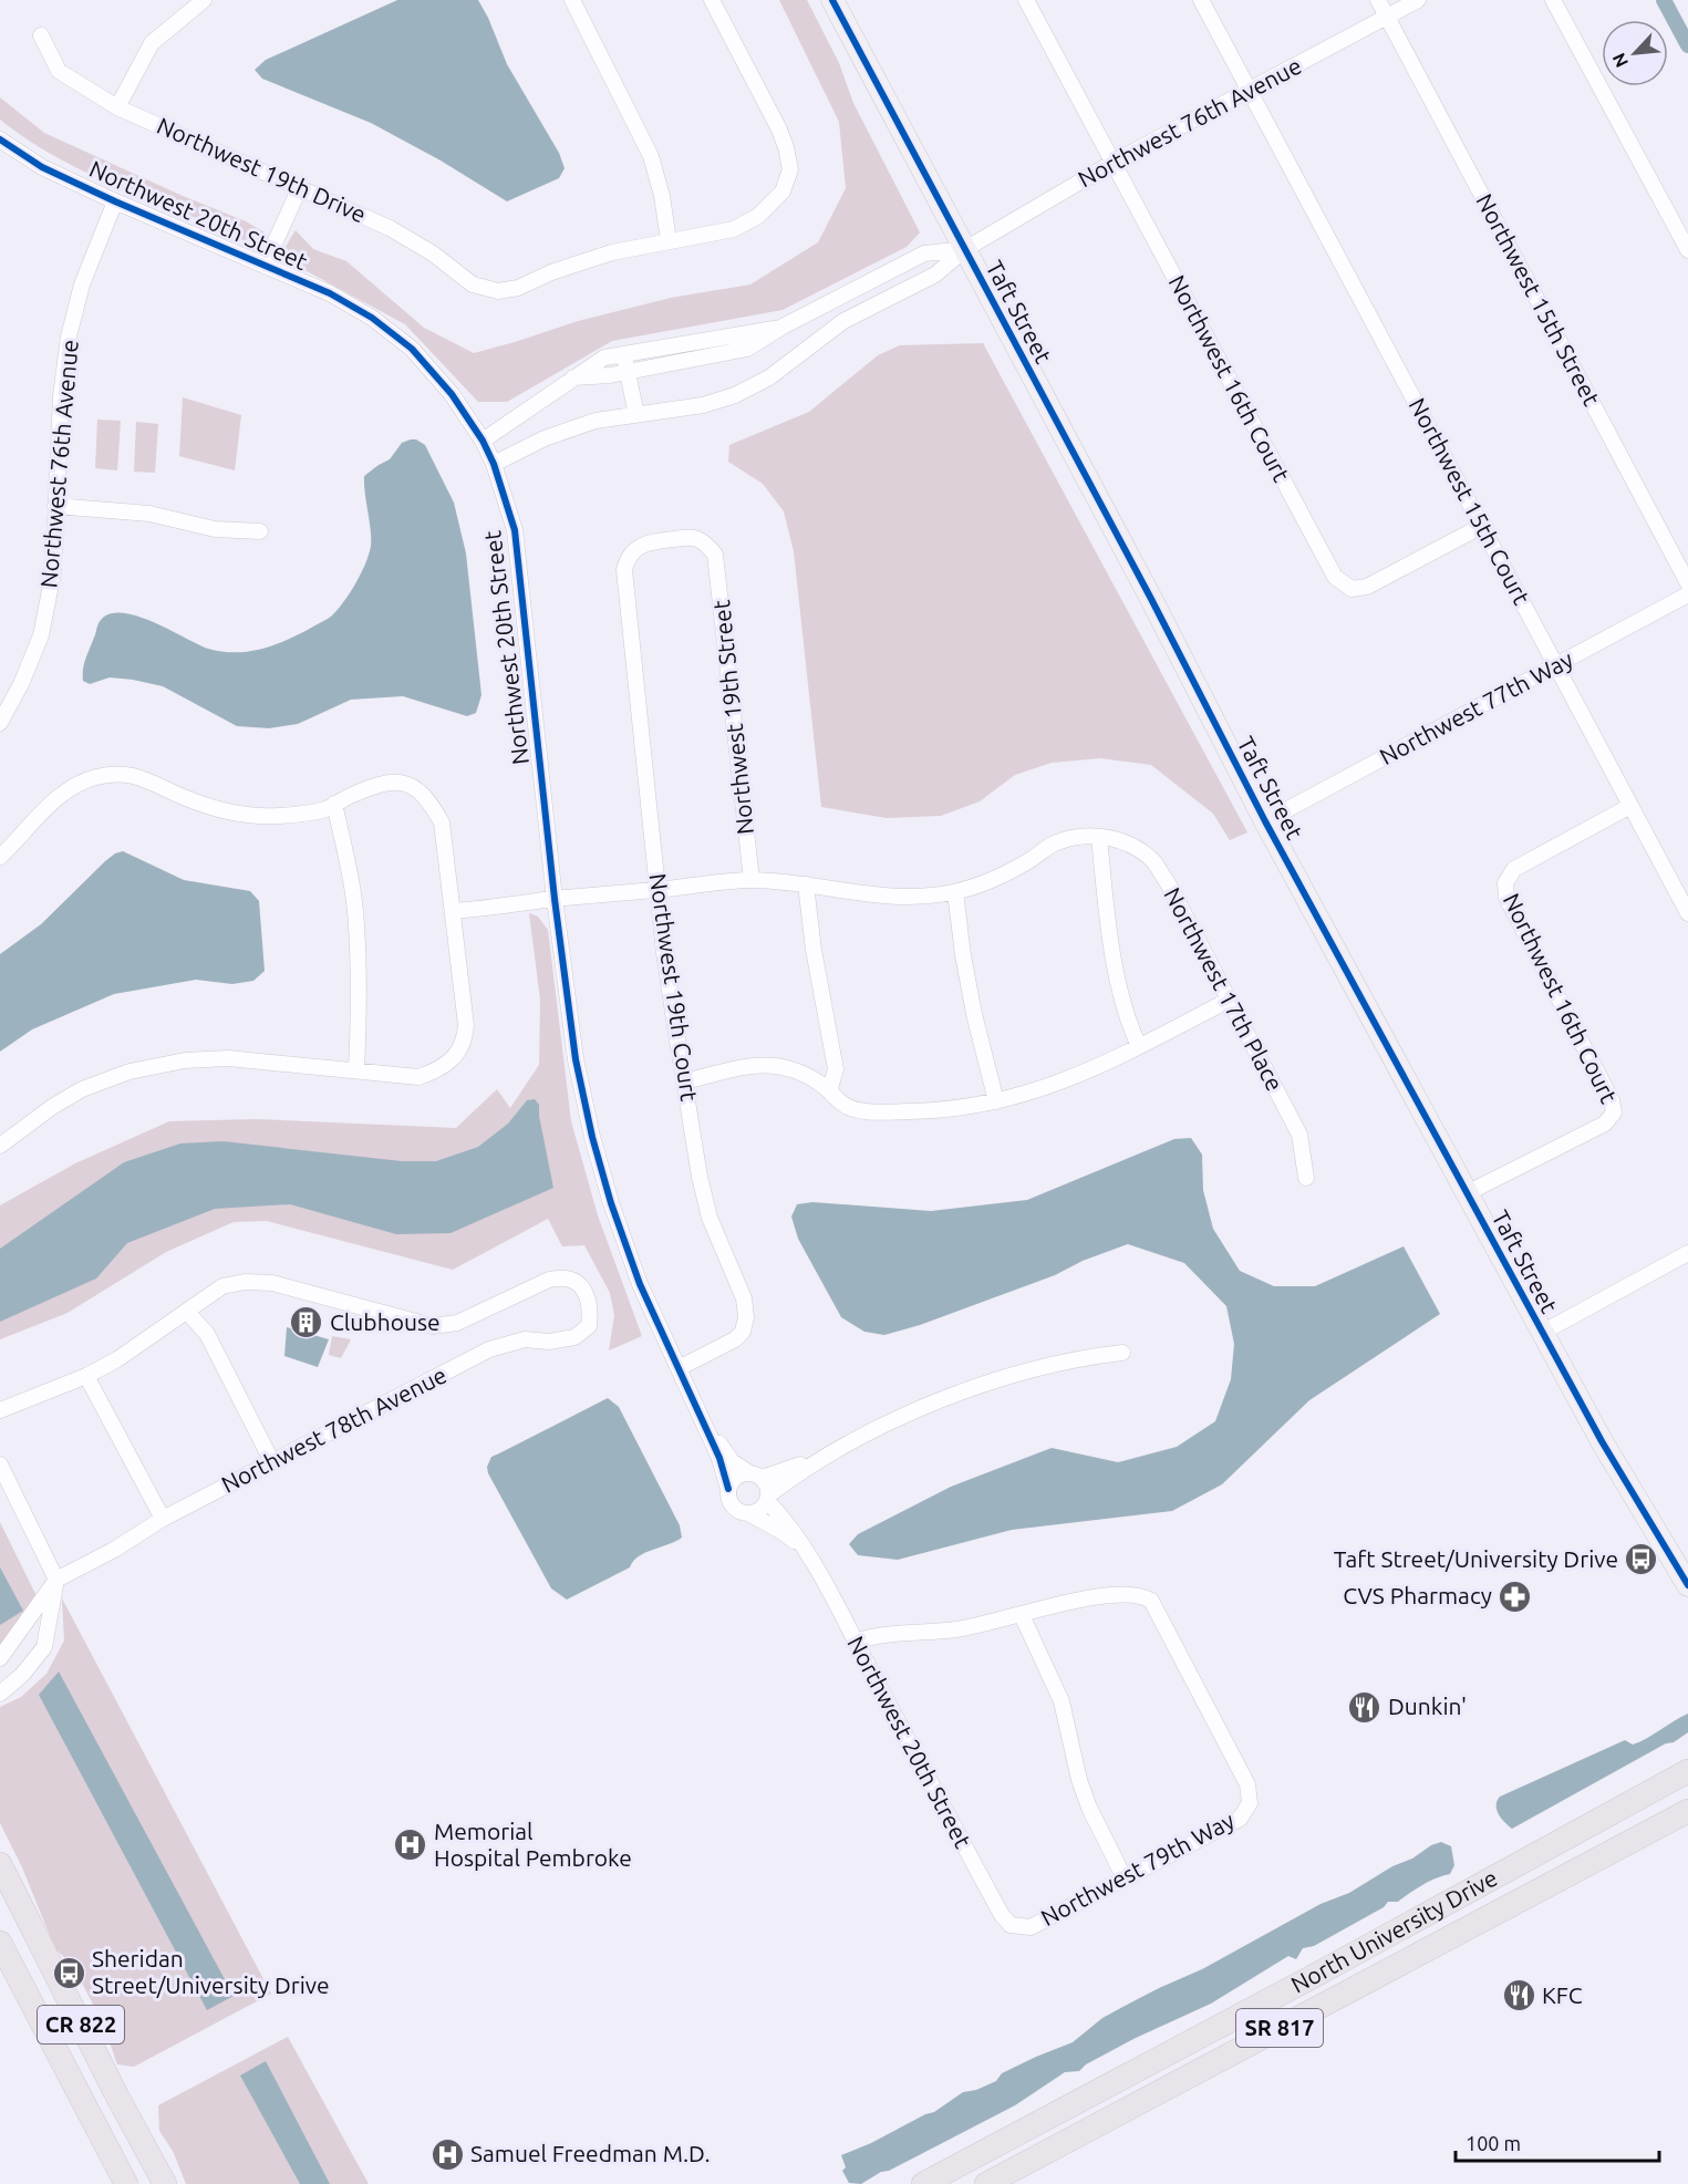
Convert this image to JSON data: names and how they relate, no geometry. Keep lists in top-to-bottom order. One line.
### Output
{"streets":{"main road":["North University Drive","CR 822","SR 817"],"street":["Northwest 76th Avenue","Northwest 19th Drive","Northwest 20th Street","Northwest 15th Street","Taft Street","Northwest 16th Court","Northwest 15th Court","Northwest 77th Way","Northwest 19th Street","Northwest 19th Court","Northwest 17th Place","Northwest 78th Avenue","Northwest 79th Way"]},"crossings":[["Northwest 76th Avenue","Northwest 20th Street"],["Northwest 76th Avenue","Northwest 15th Street"],["Northwest 76th Avenue","Taft Street"],["Northwest 76th Avenue","Northwest 16th Court"],["Northwest 76th Avenue","Northwest 15th Court"],["Northwest 20th Street","Northwest 19th Court"],["Northwest 20th Street","Northwest 17th Place"],["Northwest 20th Street","Northwest 79th Way"],["Taft Street","Northwest 16th Court"],["Taft Street","Northwest 77th Way"],["Northwest 16th Court","Northwest 15th Court"],["Northwest 15th Court","Northwest 77th Way"],["Northwest 19th Street","Northwest 19th Court"],["Northwest 19th Street","Northwest 17th Place"],["Northwest 19th Court","Northwest 17th Place"]],"places":{"building":["Clubhouse"],"bus stop":["Taft Street/University Drive","Sheridan Street/University Drive"],"pharmacy":["CVS Pharmacy"],"restaurant":["Dunkin'","KFC"],"hospital":["Memorial Hospital Pembroke","Samuel Freedman M.D."]},"scale_bar":"100 m","north":"bottom left"}
